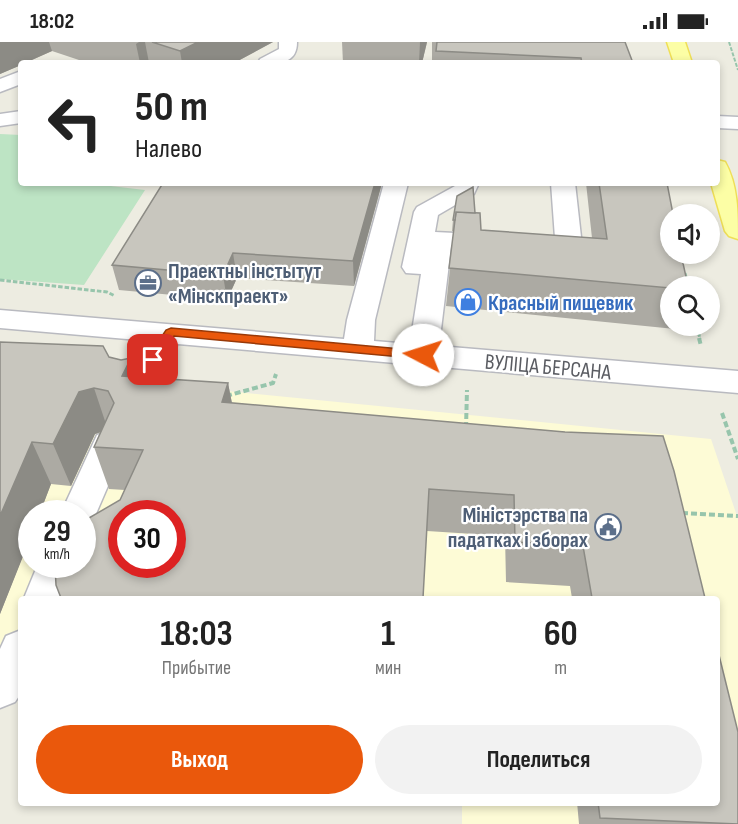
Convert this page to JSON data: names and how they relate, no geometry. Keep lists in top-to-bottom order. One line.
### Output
{"streets":{"street":["ВУЛІЦА БЕРСАНА"]},"places":{"office":["Праектны інстытут «Мінскпраект»"],"shop":["Красный пищевик"],"public building":["Міністэрства па падатках і зборах"]},"page":{"status":"18:02","turn":["50 m","Налево"],"speed":"29 km/h","limit":"30","eta":["18:03","Прибытие","1","мин","60","m"],"buttons":["Выход","Поделиться"]}}
